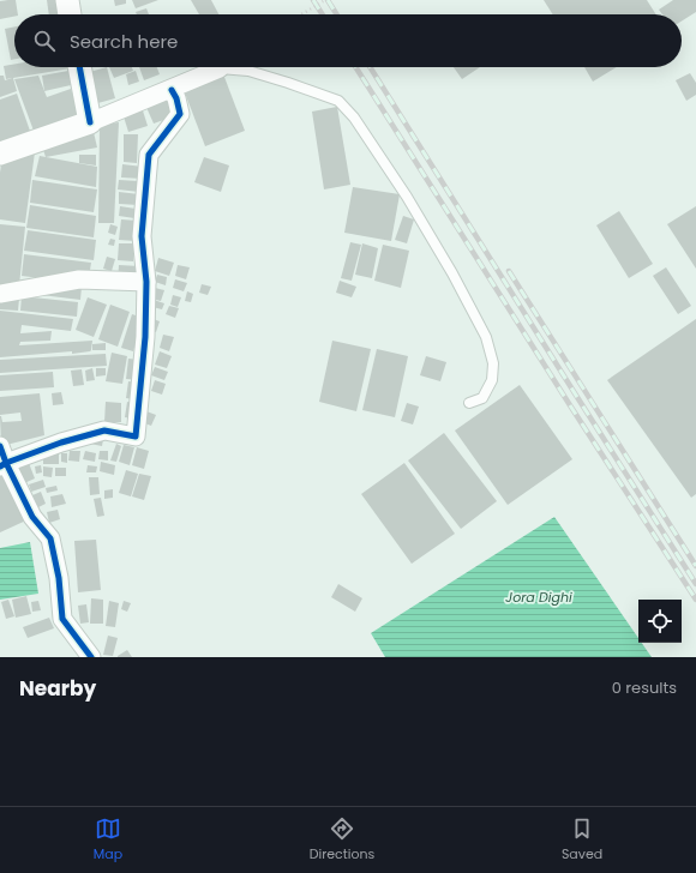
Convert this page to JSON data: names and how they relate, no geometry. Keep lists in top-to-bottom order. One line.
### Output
{"water":["Jora Dighi"],"page":{"search":"Search here","heading":["Nearby","0 results"],"nav":["Map","Directions","Saved"]}}
